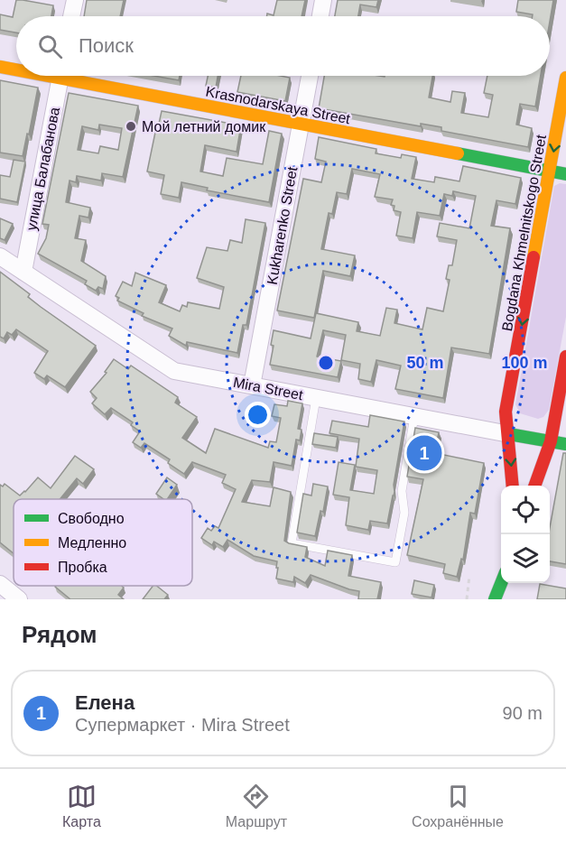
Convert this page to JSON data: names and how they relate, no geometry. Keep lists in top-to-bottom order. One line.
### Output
{"streets":{"street":["Krasnodarskaya Street","улица Балабанова","Kukharenko Street","Bogdana Khmelnitskogo Street","Mira Street"]},"crossings":[["Krasnodarskaya Street","Kukharenko Street"],["Krasnodarskaya Street","Bogdana Khmelnitskogo Street"],["улица Балабанова","Mira Street"],["Kukharenko Street","Mira Street"],["Bogdana Khmelnitskogo Street","Mira Street"]],"places":["Мой летний домик"],"legend":["Свободно","Медленно","Пробка"],"page":{"search":"Поиск","pins":"1","heading":"Рядом","list":[{"mark":"1","name":"Елена","note":"Супермаркет · Mira Street","value":"90 m"}],"nav":["Карта","Маршрут","Сохранённые"]},"rings":["50 m","100 m"]}
